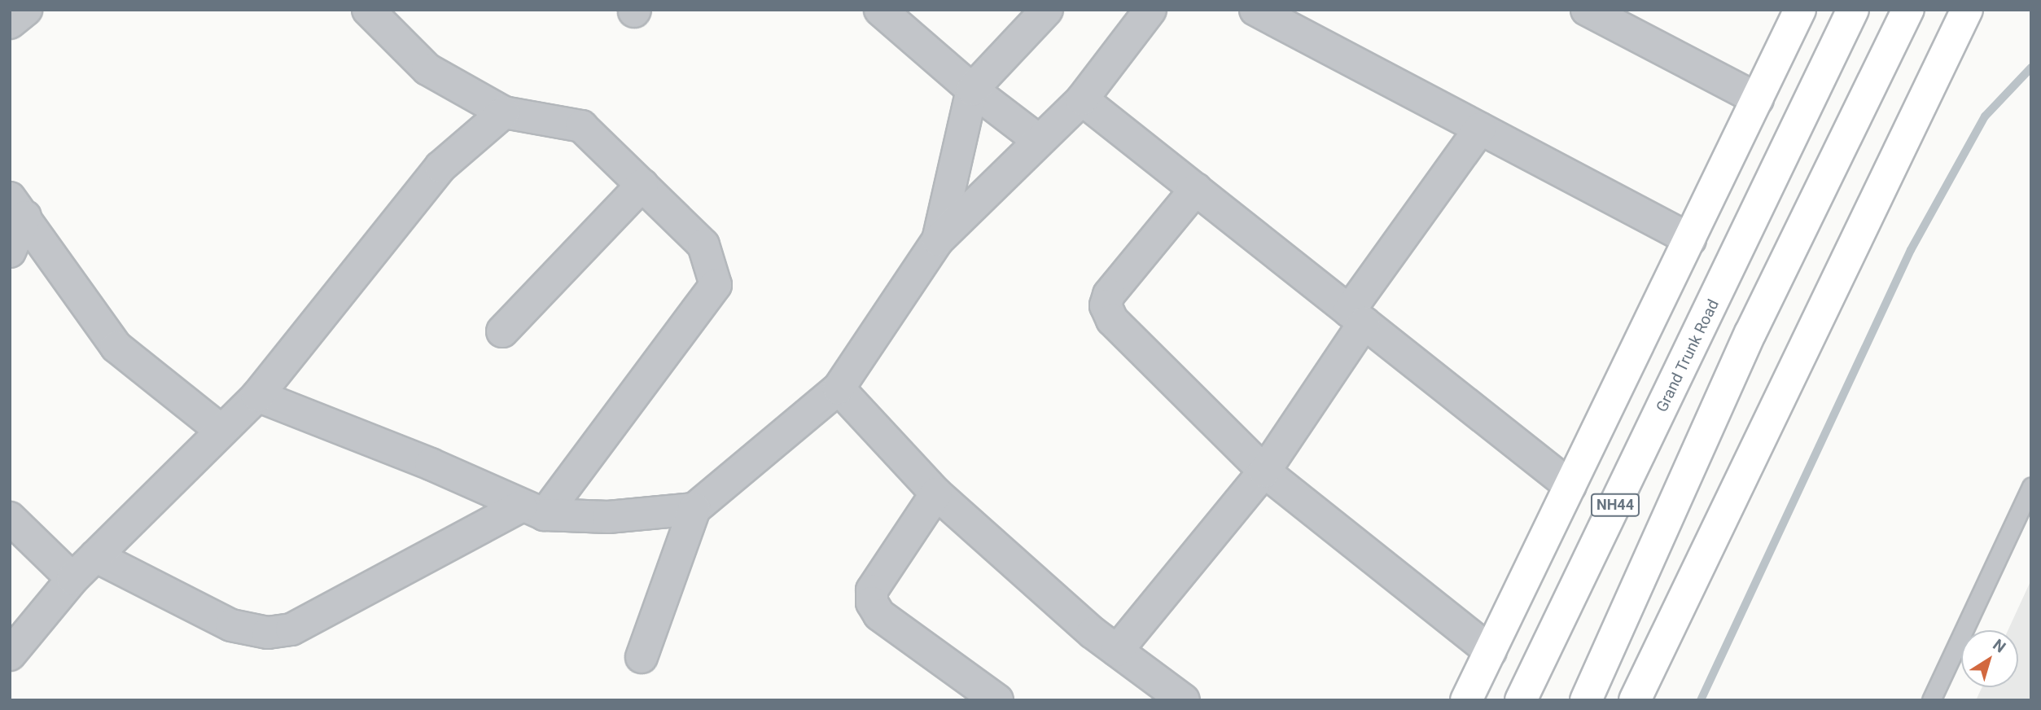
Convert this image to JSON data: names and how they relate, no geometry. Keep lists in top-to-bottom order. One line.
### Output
{"streets":{"highway":["Grand Trunk Road","NH44"]},"north":"top right"}
